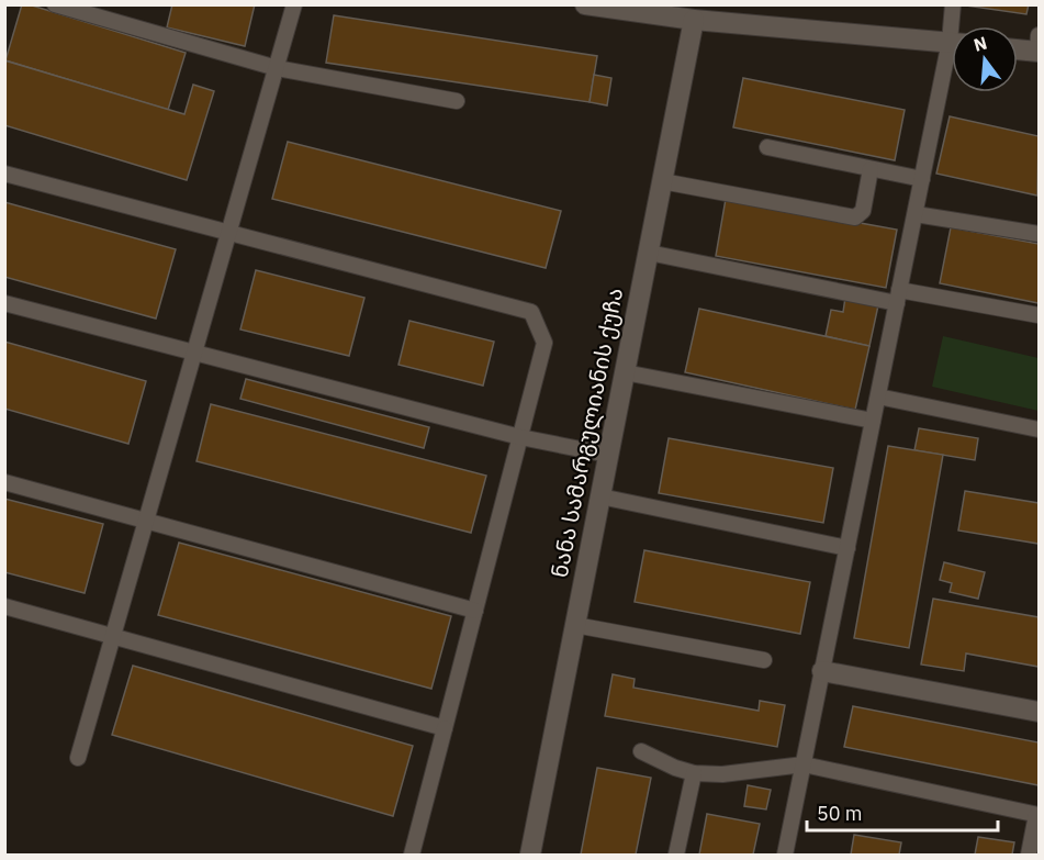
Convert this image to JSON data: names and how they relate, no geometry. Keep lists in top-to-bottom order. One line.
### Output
{"streets":{"street":["ნანა სამარგულიანის ქუჩა"]},"scale_bar":"50 m","north":"top"}
